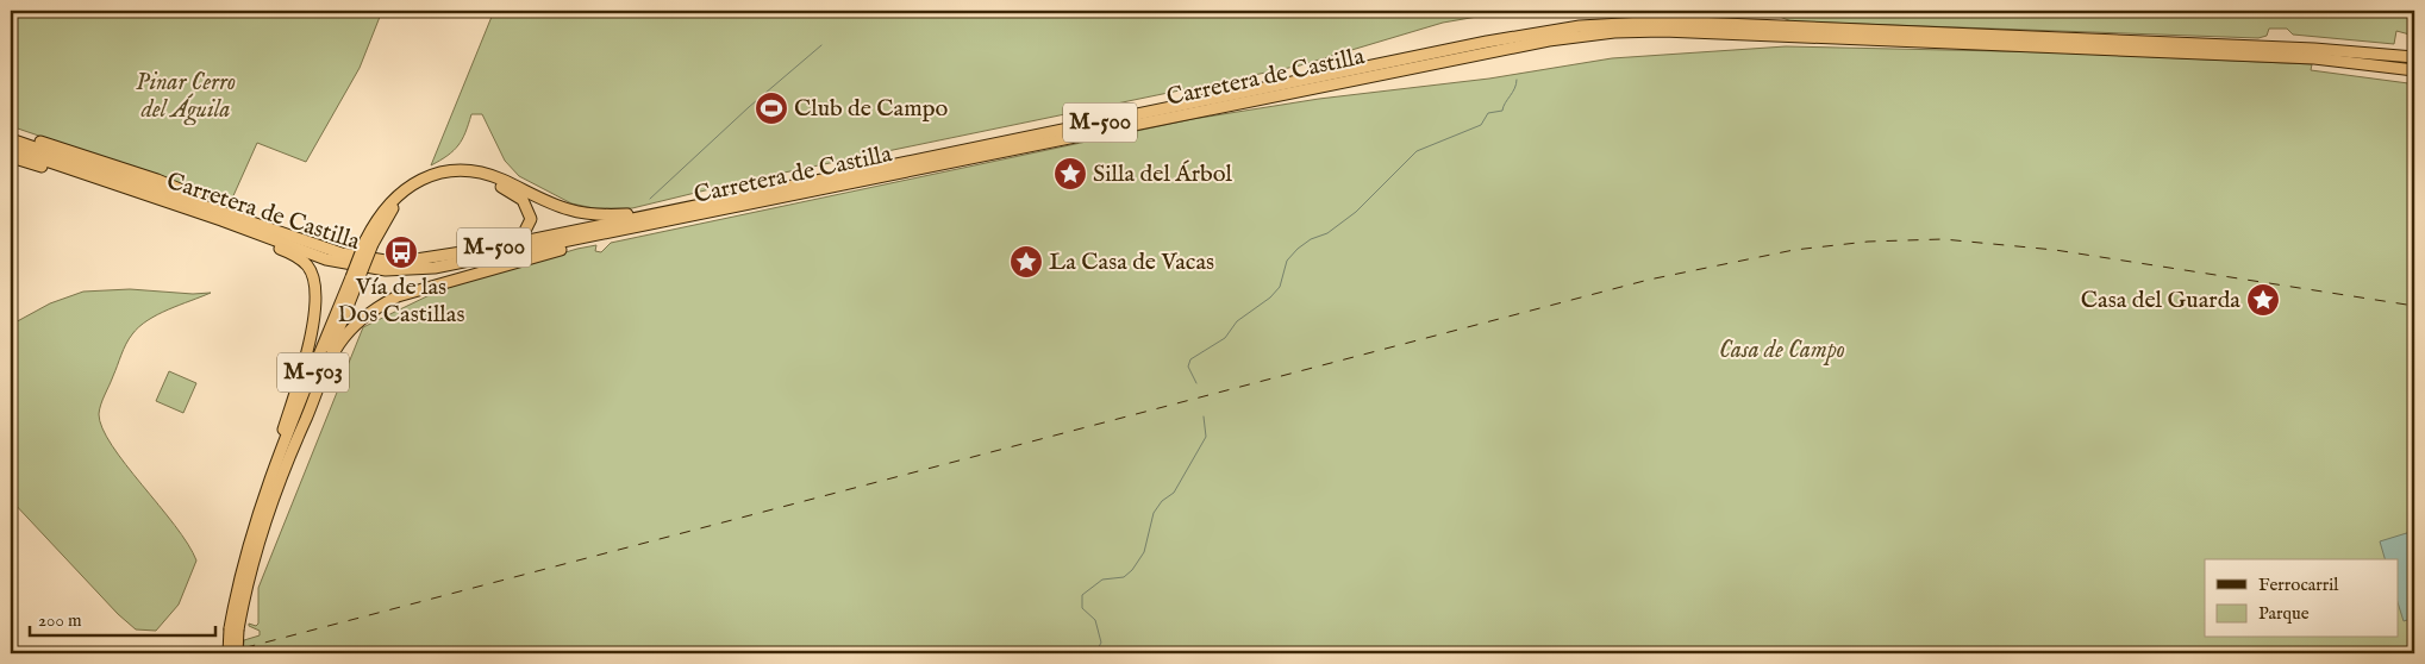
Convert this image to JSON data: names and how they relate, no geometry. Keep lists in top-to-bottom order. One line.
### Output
{"streets":{"highway":["Carretera de Castilla","M-500","M-503"]},"crossings":[["Carretera de Castilla","M-500"],["Carretera de Castilla","M-503"],["M-500","M-503"]],"parks":["Pinar Cerro del Águila","Casa de Campo"],"places":{"sports":["Club de Campo"],"place":["Silla del Árbol","La Casa de Vacas","Casa del Guarda"],"bus stop":["Vía de las Dos Castillas"]},"legend":["Ferrocarril","Parque"],"scale_bar":"200 m"}
